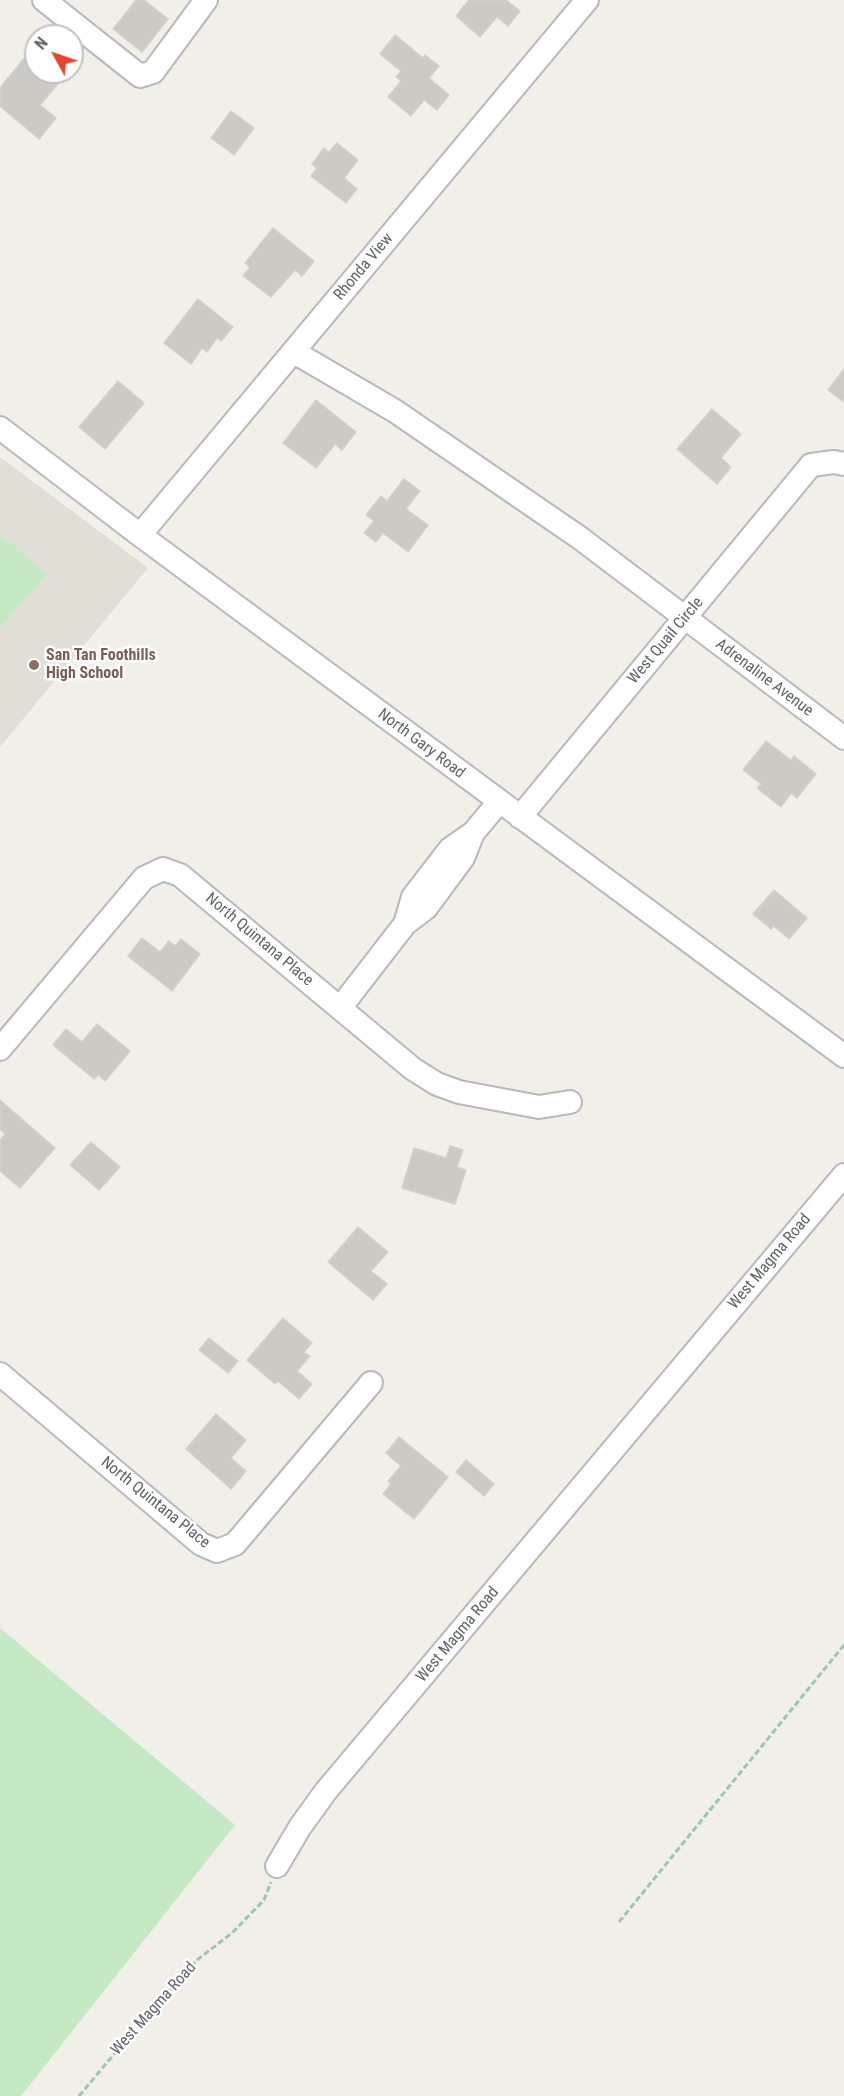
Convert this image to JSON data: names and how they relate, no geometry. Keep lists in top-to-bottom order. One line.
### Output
{"streets":{"street":["Rhonda View","West Quail Circle","Adrenaline Avenue","North Gary Road","North Quintana Place","West Magma Road"]},"crossings":[["Rhonda View","Adrenaline Avenue"],["Rhonda View","North Gary Road"],["West Quail Circle","Adrenaline Avenue"],["West Quail Circle","North Gary Road"]],"places":["San Tan Foothills High School"],"north":"top left"}
